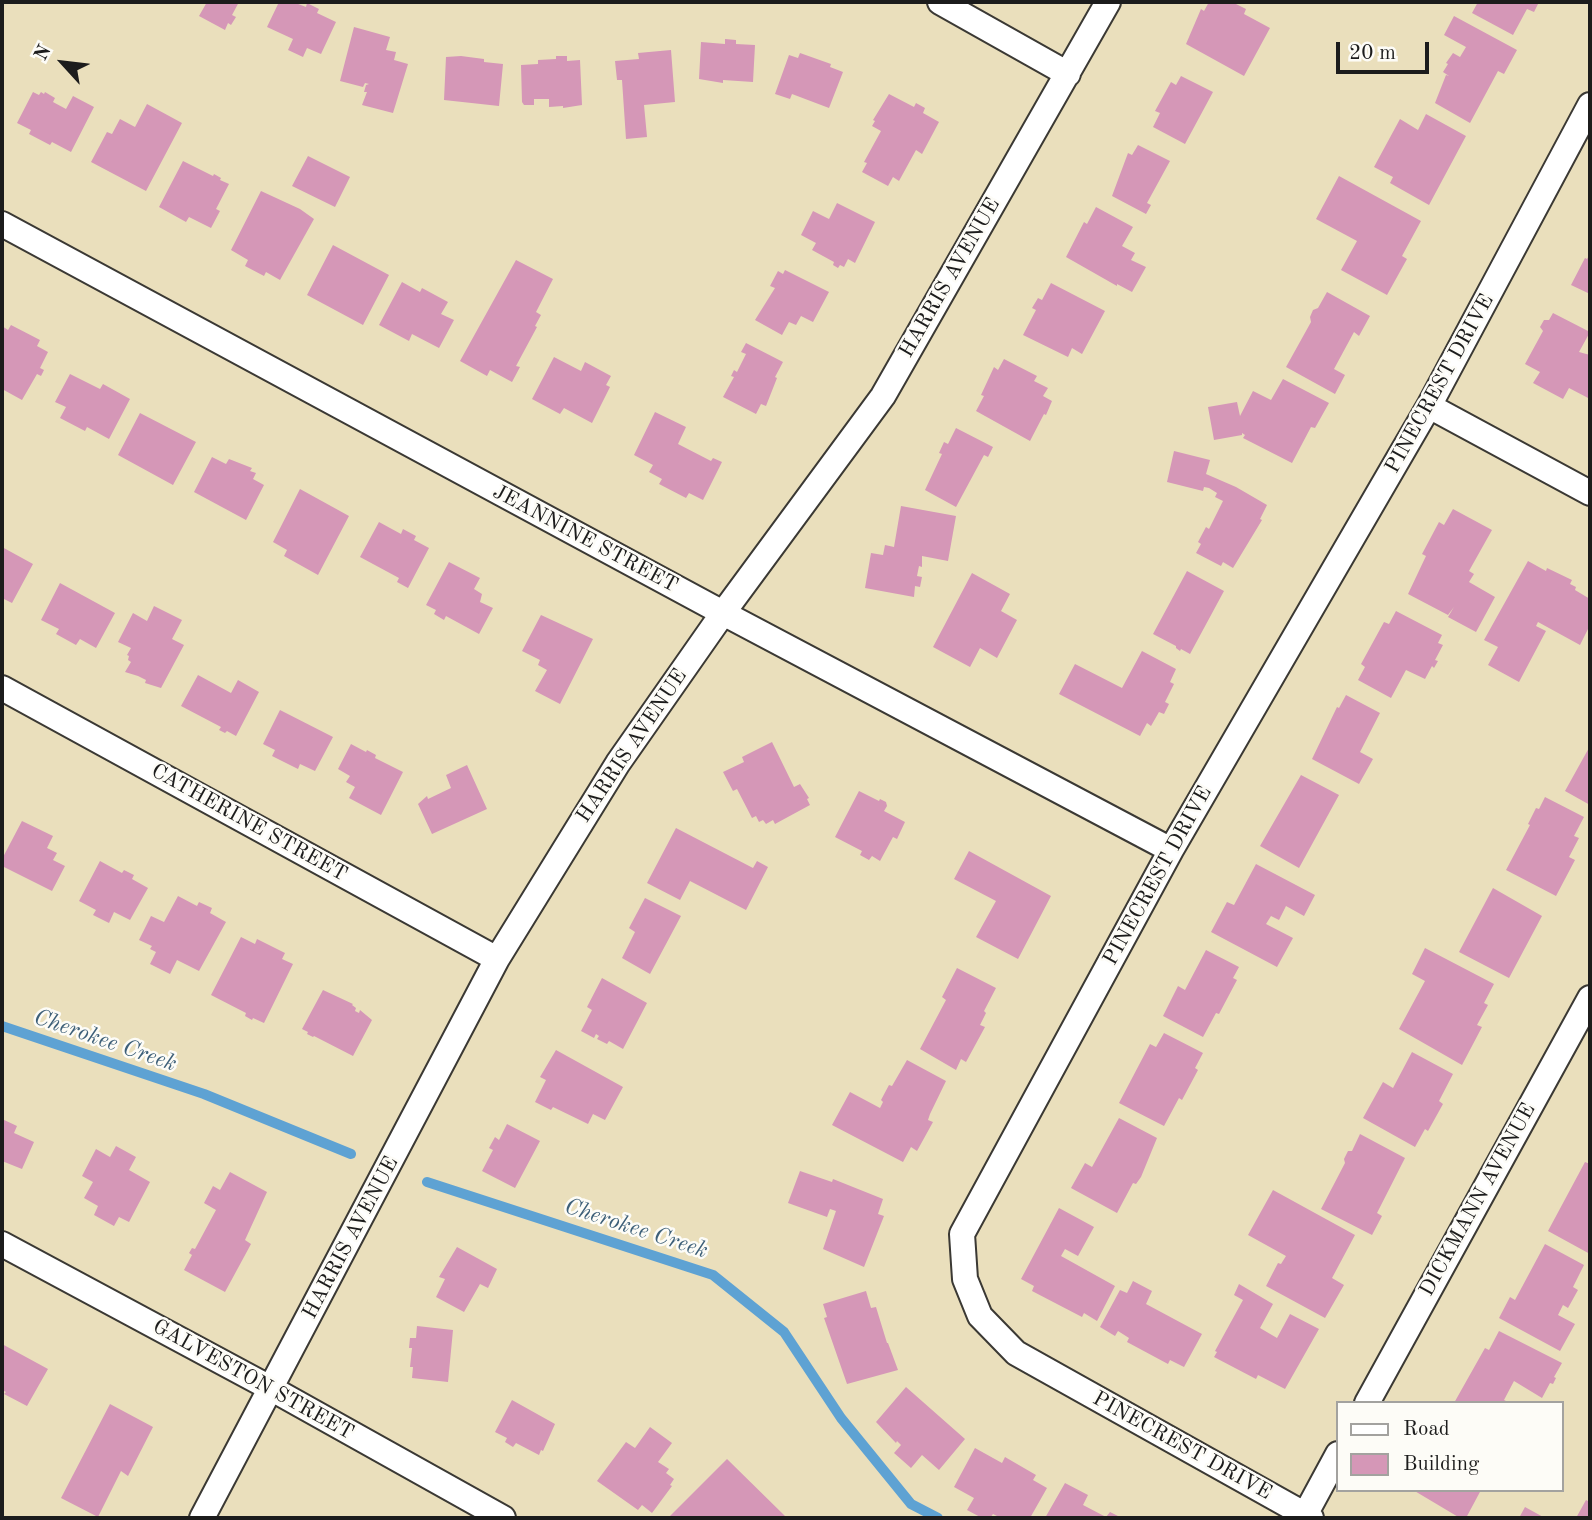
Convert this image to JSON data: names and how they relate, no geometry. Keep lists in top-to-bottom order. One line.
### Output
{"streets":{"street":["HARRIS AVENUE","PINECREST DRIVE","JEANNINE STREET","CATHERINE STREET","DICKMANN AVENUE","GALVESTON STREET"]},"crossings":[["HARRIS AVENUE","JEANNINE STREET"],["HARRIS AVENUE","CATHERINE STREET"],["HARRIS AVENUE","GALVESTON STREET"],["PINECREST DRIVE","JEANNINE STREET"]],"water":["Cherokee Creek"],"legend":["Road","Building"],"scale_bar":"20 m","north":"top left"}
